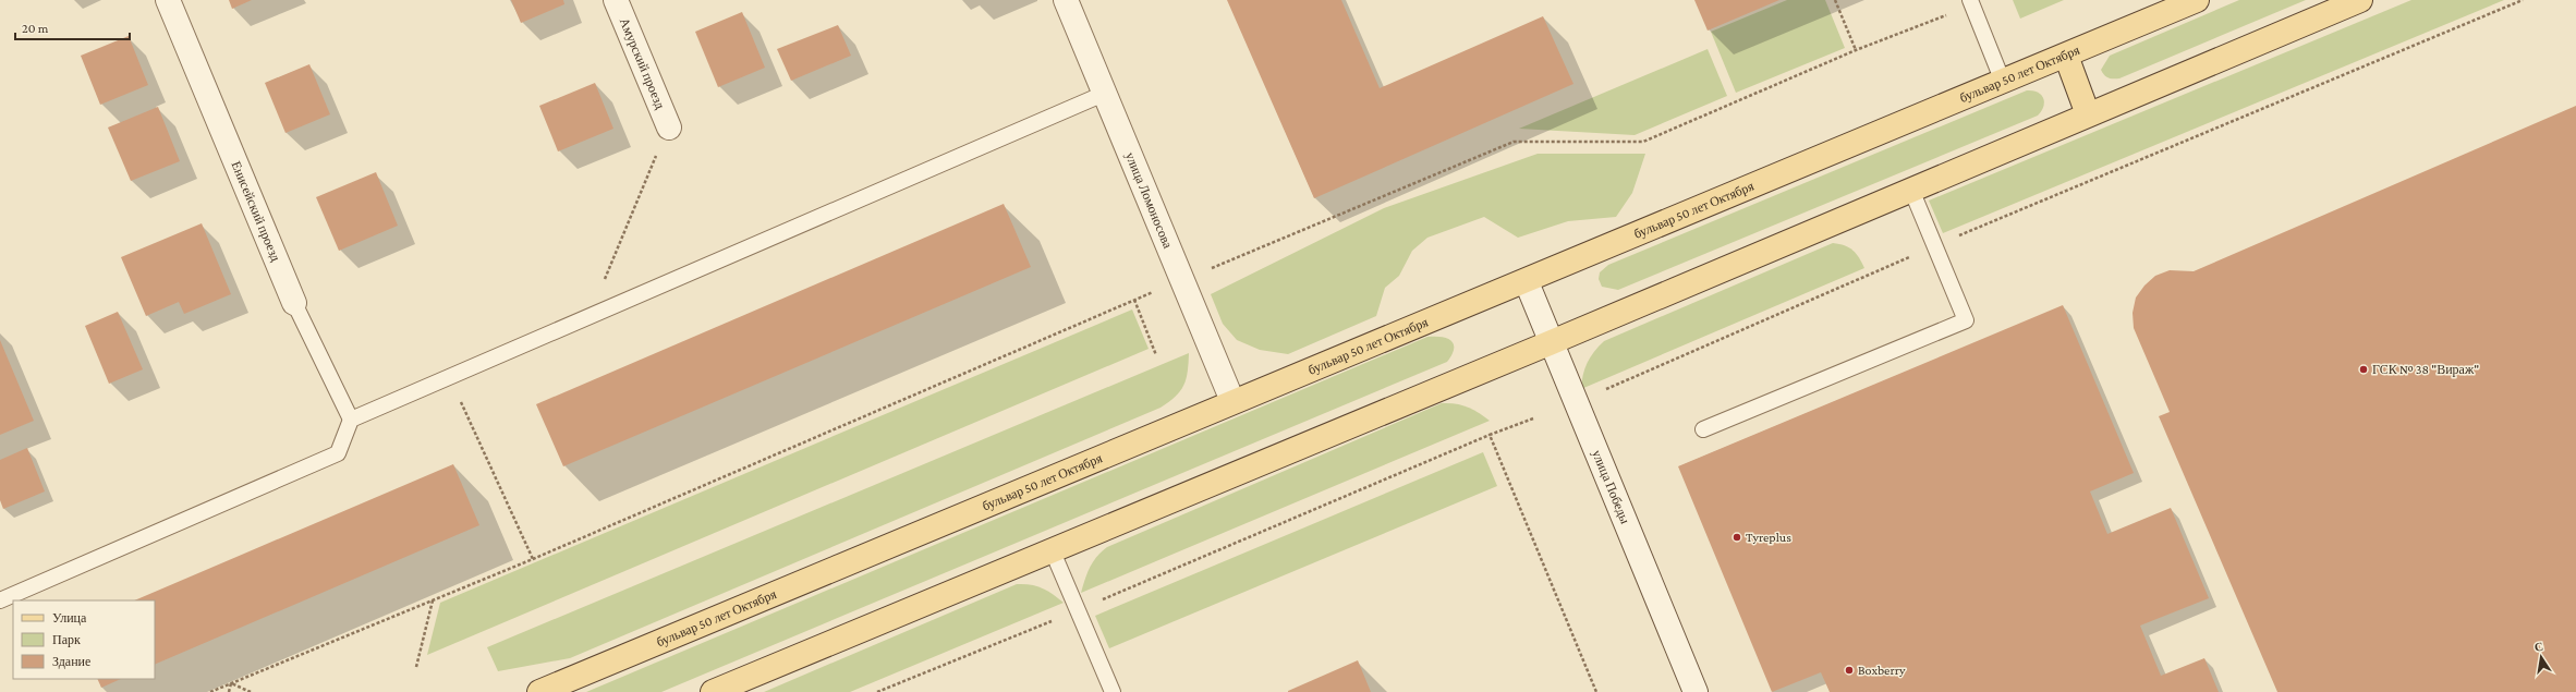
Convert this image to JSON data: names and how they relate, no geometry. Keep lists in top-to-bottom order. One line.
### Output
{"streets":{"main road":["бульвар 50 лет Октября"],"street":["Амурский проезд","улица Ломоносова","Енисейский проезд","улица Победы"]},"crossings":[["бульвар 50 лет Октября","улица Ломоносова"],["бульвар 50 лет Октября","улица Победы"]],"places":["ГСК № 38 \"Вираж\"","Tyreplus","Boxberry"],"legend":["Улица","Парк","Здание"],"scale_bar":"20 m","north":"top"}
